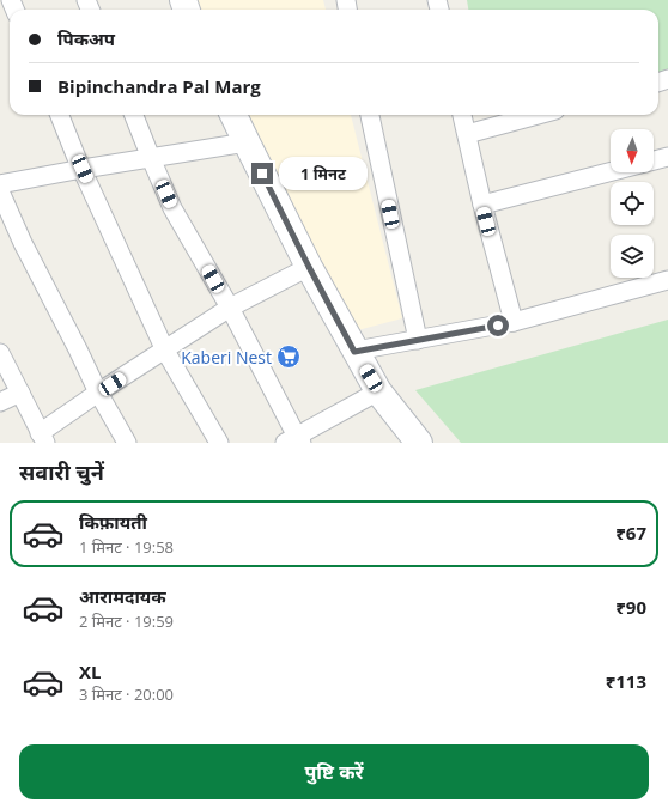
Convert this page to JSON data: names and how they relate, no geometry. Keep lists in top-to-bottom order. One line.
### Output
{"places":{"supermarket":["Kaberi Nest"]},"north":"bottom","page":{"banner":["पिकअप","Bipinchandra Pal Marg"],"bubble":"1 मिनट","heading":"सवारी चुनें","list":[{"name":"किफ़ायती","note":"1 मिनट · 19:58","value":"₹67"},{"name":"आरामदायक","note":"2 मिनट · 19:59","value":"₹90"},{"name":"XL","note":"3 मिनट · 20:00","value":"₹113"}],"buttons":"पुष्टि करें"}}
